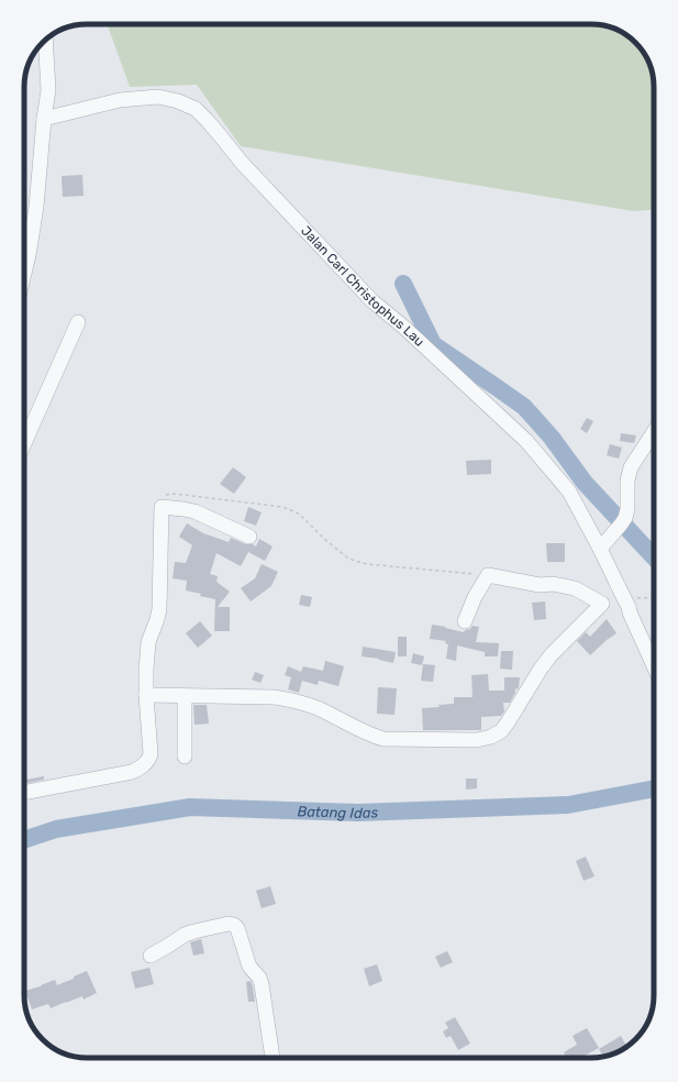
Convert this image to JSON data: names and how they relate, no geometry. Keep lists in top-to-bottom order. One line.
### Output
{"streets":{"street":["Jalan Carl Christophus Lau"]},"water":["Batang Idas"]}
